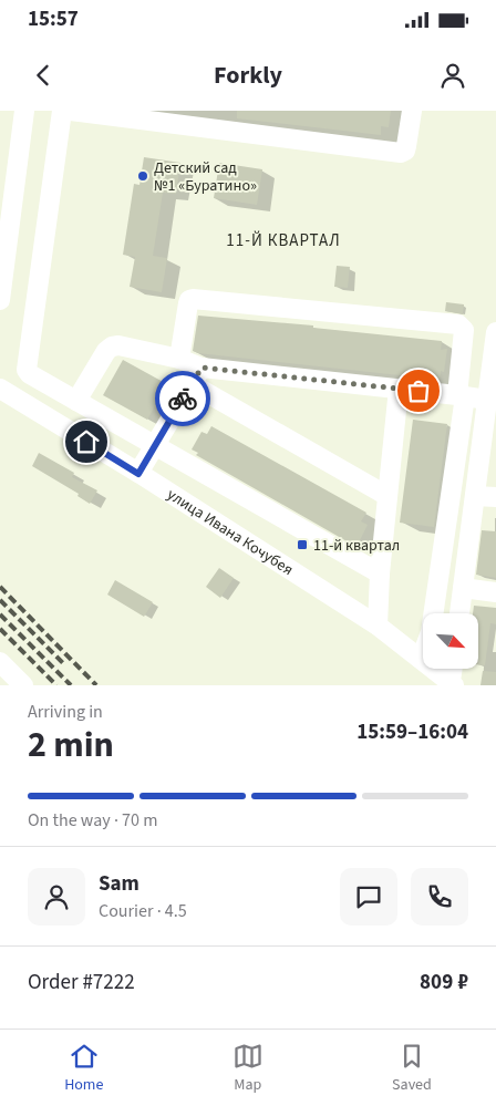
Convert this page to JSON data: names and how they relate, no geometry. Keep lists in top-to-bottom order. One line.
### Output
{"streets":{"street":["улица Ивана Кочубея"]},"districts":["11-Й КВАРТАЛ"],"places":{"other":["Детский сад №1 «Буратино»"],"transit":["11-й квартал"]},"north":"bottom right","page":{"status":"15:57","header":"Forkly","heading":["2 min","Arriving in","15:59–16:04"],"panel":["Sam","Courier · 4.5","Order #7222","809 ₽"],"bar":"On the way · 70 m","tabs":["Home","Map","Saved"]}}
